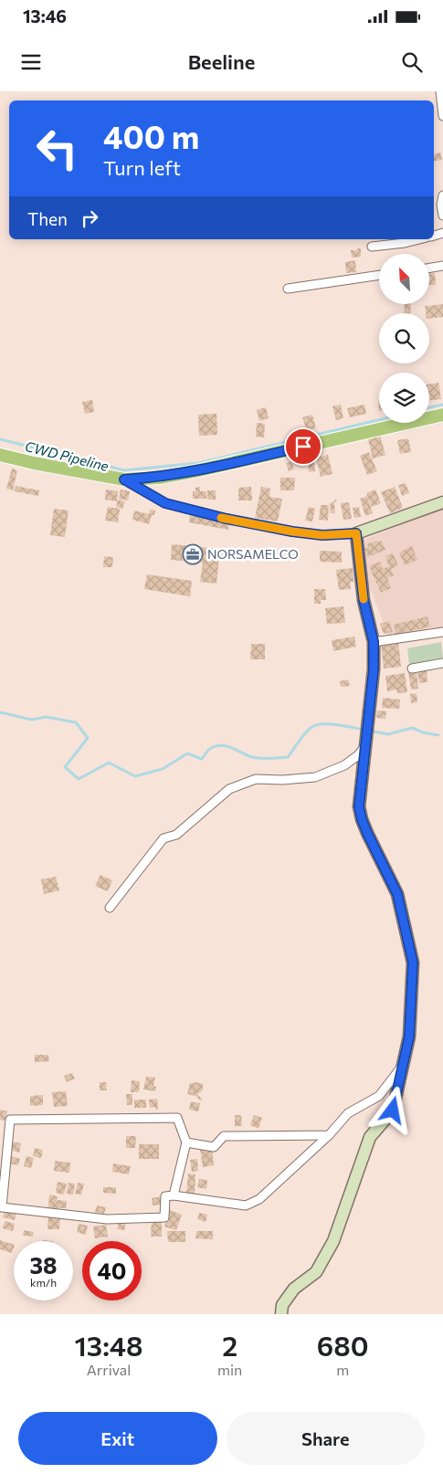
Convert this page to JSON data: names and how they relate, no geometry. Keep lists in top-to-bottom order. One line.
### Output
{"water":["CWD Pipeline"],"places":{"office":["NORSAMELCO"]},"north":"top left","page":{"status":"13:46","header":"Beeline","turn":["400 m","Turn left"],"then":"Then","speed":"38 km/h","limit":"40","eta":["13:48","Arrival","2","min","680","m"],"buttons":["Exit","Share"]}}
